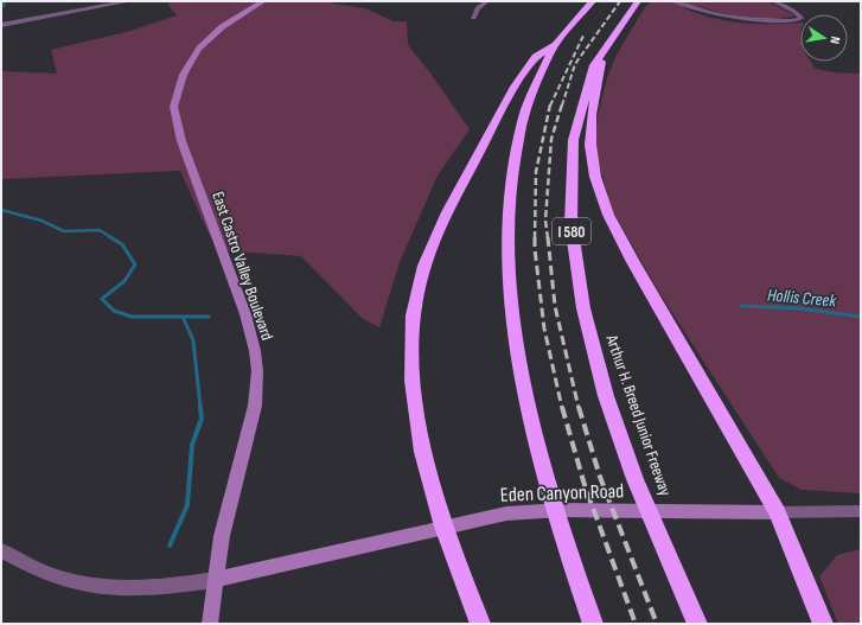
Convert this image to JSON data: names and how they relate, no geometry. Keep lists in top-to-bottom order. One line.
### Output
{"streets":{"highway":["I 580","Arthur H. Breed Junior Freeway"],"main road":["East Castro Valley Boulevard","Eden Canyon Road"]},"crossings":[["East Castro Valley Boulevard","Eden Canyon Road"]],"water":["Hollis Creek"],"north":"right"}
